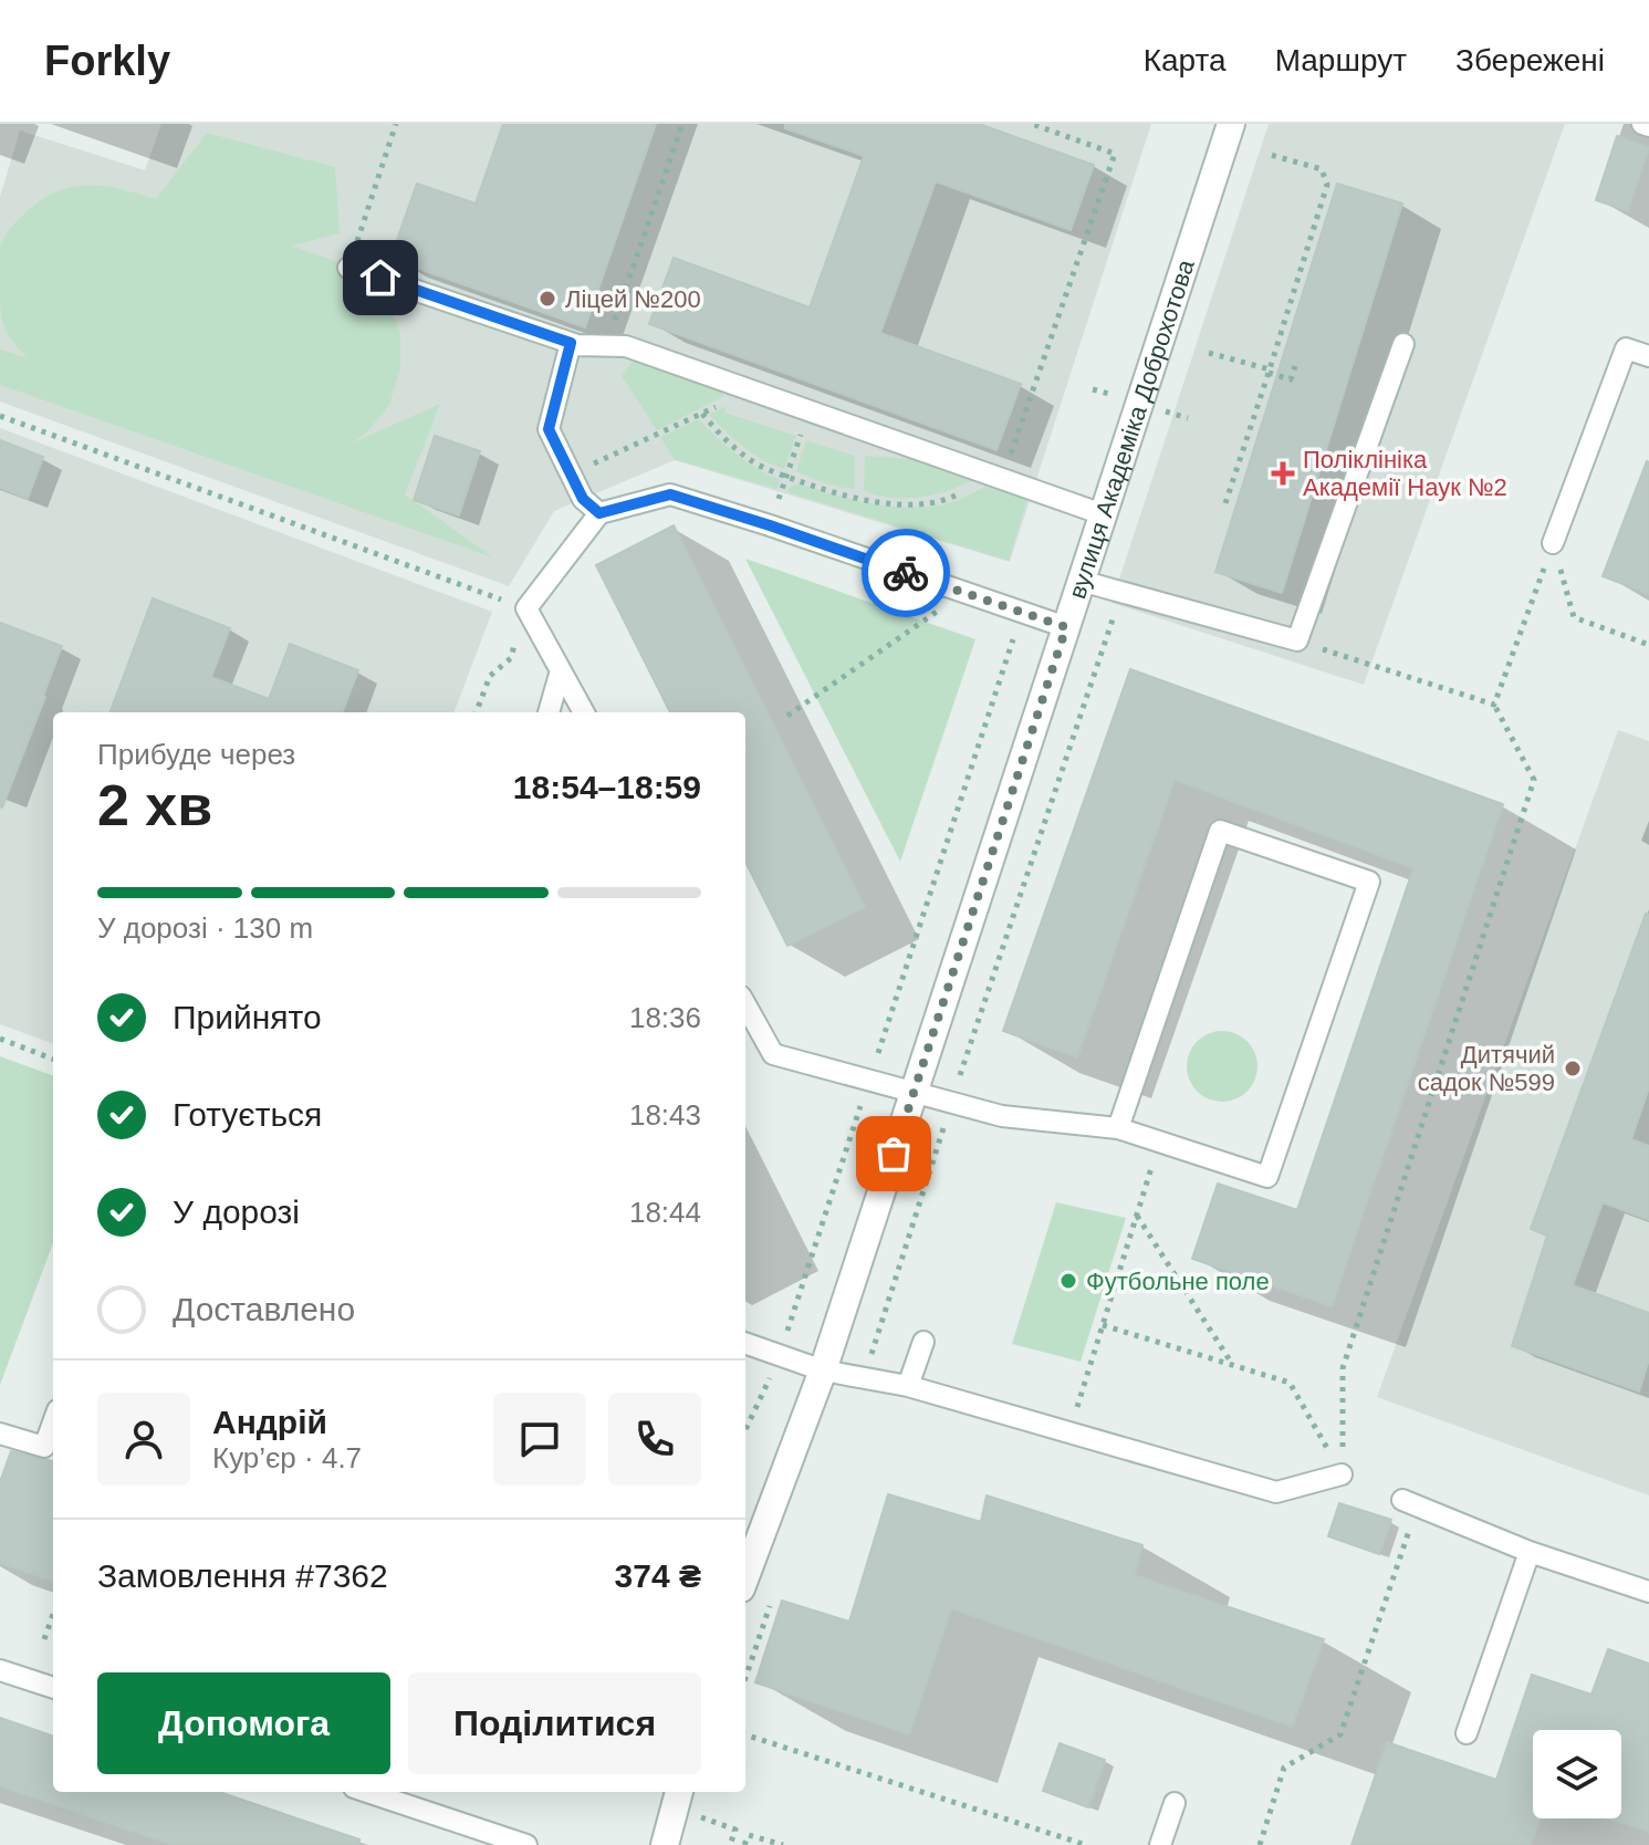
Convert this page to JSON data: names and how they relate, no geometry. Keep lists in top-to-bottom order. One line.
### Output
{"streets":{"street":["вулиця Академіка Доброхотова"]},"places":{"other":["Ліцей №200","Дитячий садок №599","Футбольне поле"],"health":["Поліклініка Академії Наук №2"]},"page":{"header":"Forkly","nav":["Карта","Маршрут","Збережені"],"heading":["2 хв","Прибуде через","18:54–18:59"],"panel":["Андрій","Кур’єр · 4.7","Замовлення #7362","374 ₴"],"bar":"У дорозі · 130 m","list":[["Прийнято","18:36"],["Готується","18:43"],["У дорозі","18:44"],"Доставлено"],"buttons":["Допомога","Поділитися"]}}
